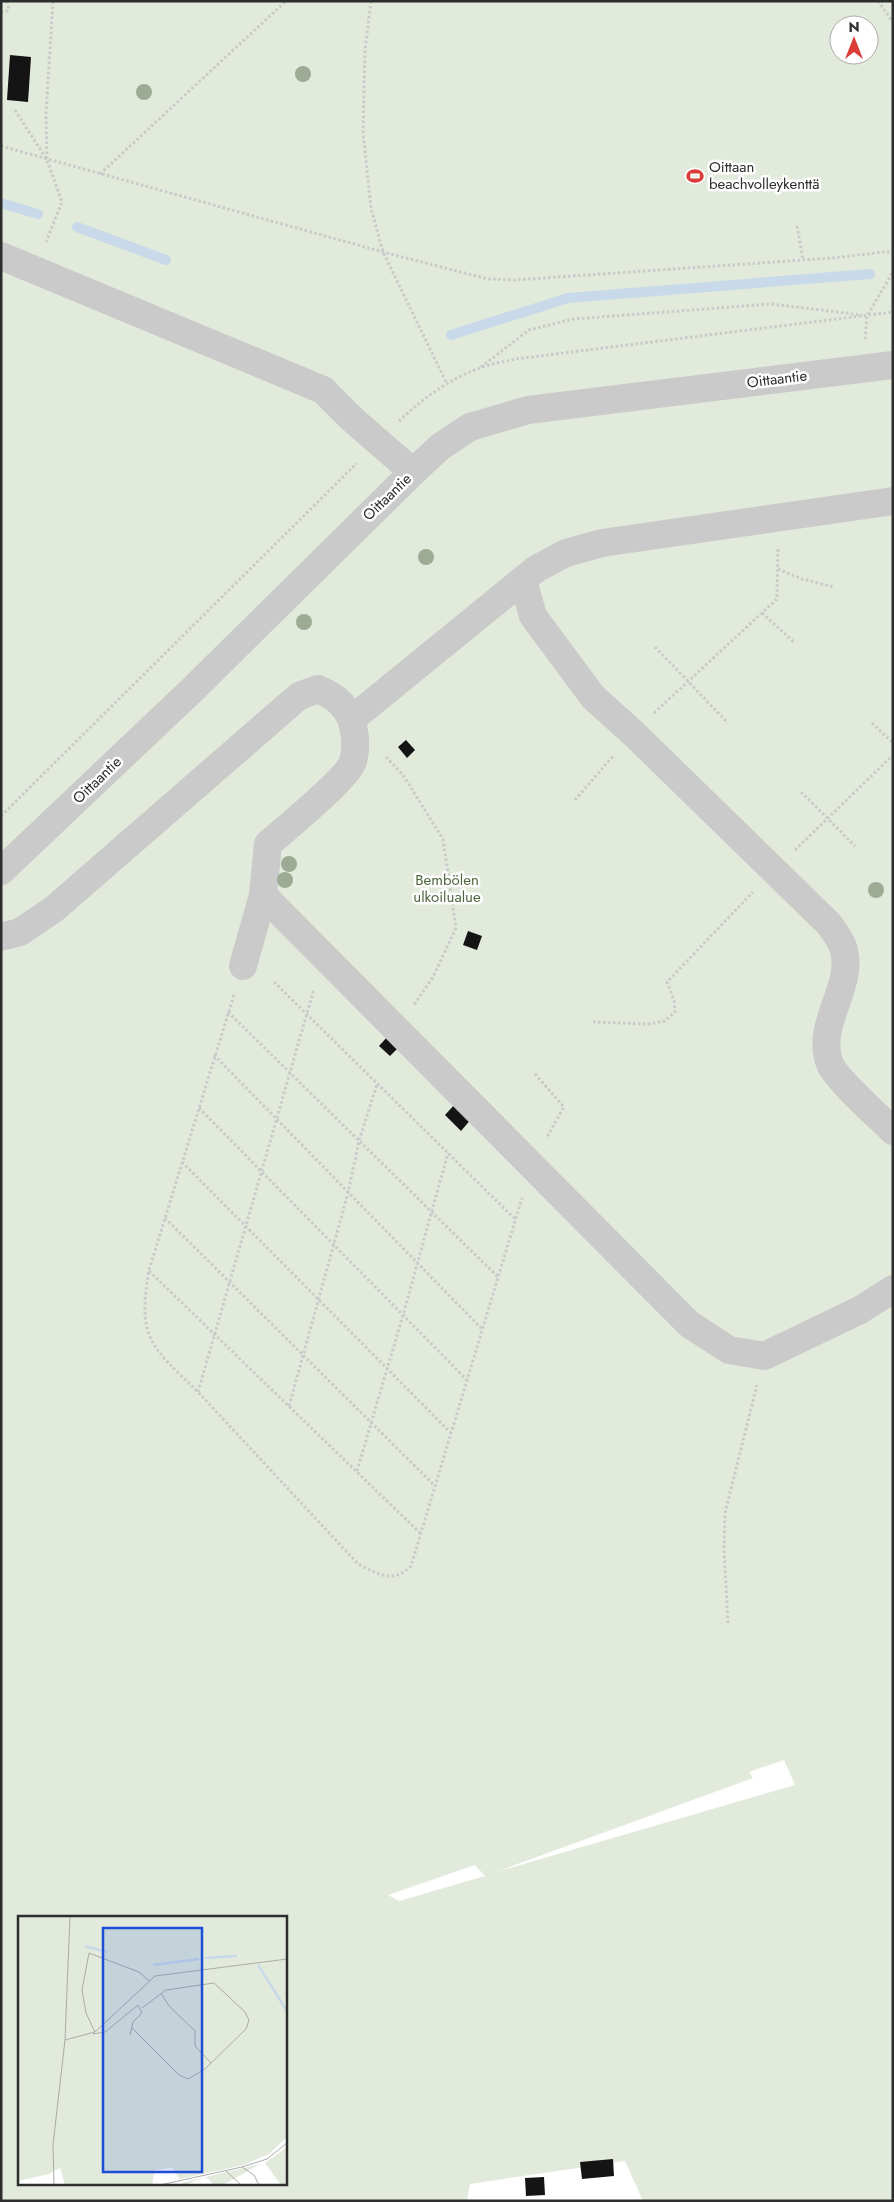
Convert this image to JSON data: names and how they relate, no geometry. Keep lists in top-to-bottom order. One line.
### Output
{"streets":{"street":["Oittaantie"]},"parks":["Bembölen ulkoilualue"],"places":{"sports":["Oittaan beachvolleykenttä"]},"north":"top"}
